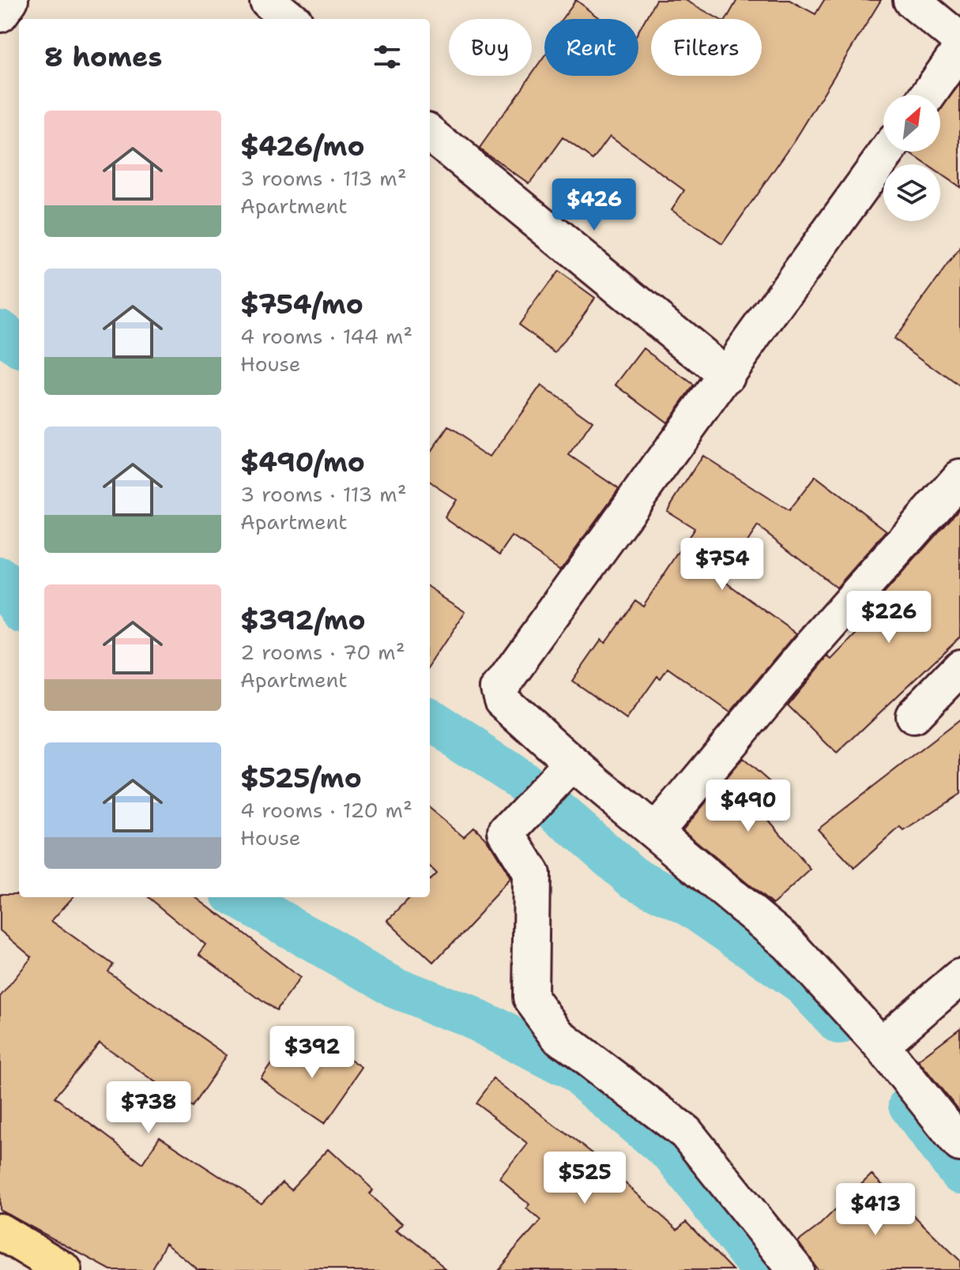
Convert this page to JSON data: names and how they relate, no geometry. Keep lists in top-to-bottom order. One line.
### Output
{"north":"top right","page":{"chip":["Buy","Rent","Filters"],"heading":"8 homes","list":[{"name":"$426/mo","note":"3 rooms · 113 m² · Apartment"},{"name":"$754/mo","note":"4 rooms · 144 m² · House"},{"name":"$490/mo","note":"3 rooms · 113 m² · Apartment"},{"name":"$392/mo","note":"2 rooms · 70 m² · Apartment"},{"name":"$525/mo","note":"4 rooms · 120 m² · House"}],"price":["$426","$754","$226","$490","$392","$738","$525","$413"]}}
